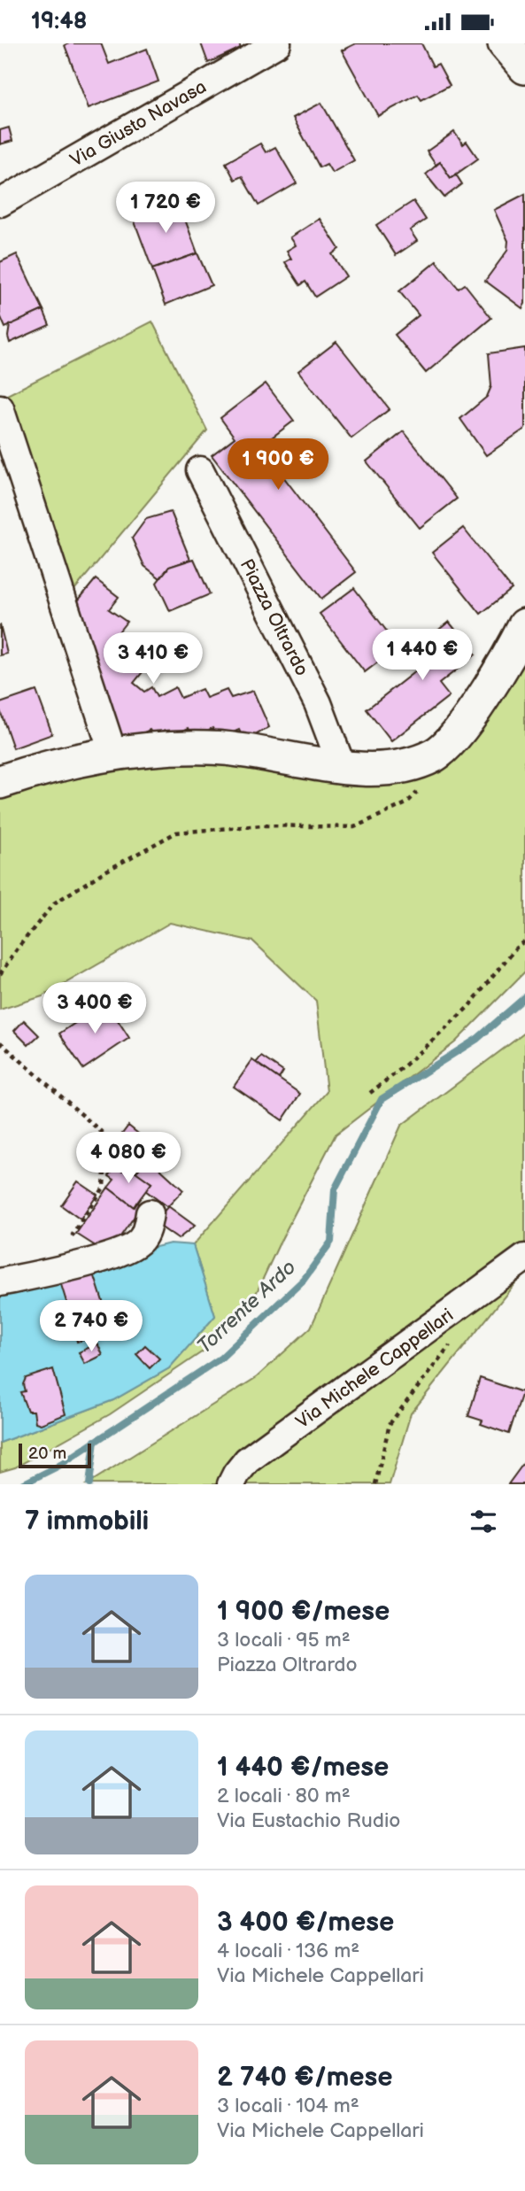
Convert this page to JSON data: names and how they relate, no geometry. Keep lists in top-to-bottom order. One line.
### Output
{"streets":{"street":["Via Giusto Navasa","Piazza Oltrardo","Via Michele Cappellari"]},"water":["Torrente Ardo"],"scale_bar":"20 m","page":{"status":"19:48","price":["1 720 €","1 900 €","1 440 €","3 410 €","3 400 €","4 080 €","2 740 €"],"scale":"20 m","heading":"7 immobili","list":[{"name":"1 900 €/mese","note":"3 locali · 95 m² · Piazza Oltrardo"},{"name":"1 440 €/mese","note":"2 locali · 80 m² · Via Eustachio Rudio"},{"name":"3 400 €/mese","note":"4 locali · 136 m² · Via Michele Cappellari"},{"name":"2 740 €/mese","note":"3 locali · 104 m² · Via Michele Cappellari"}]}}
